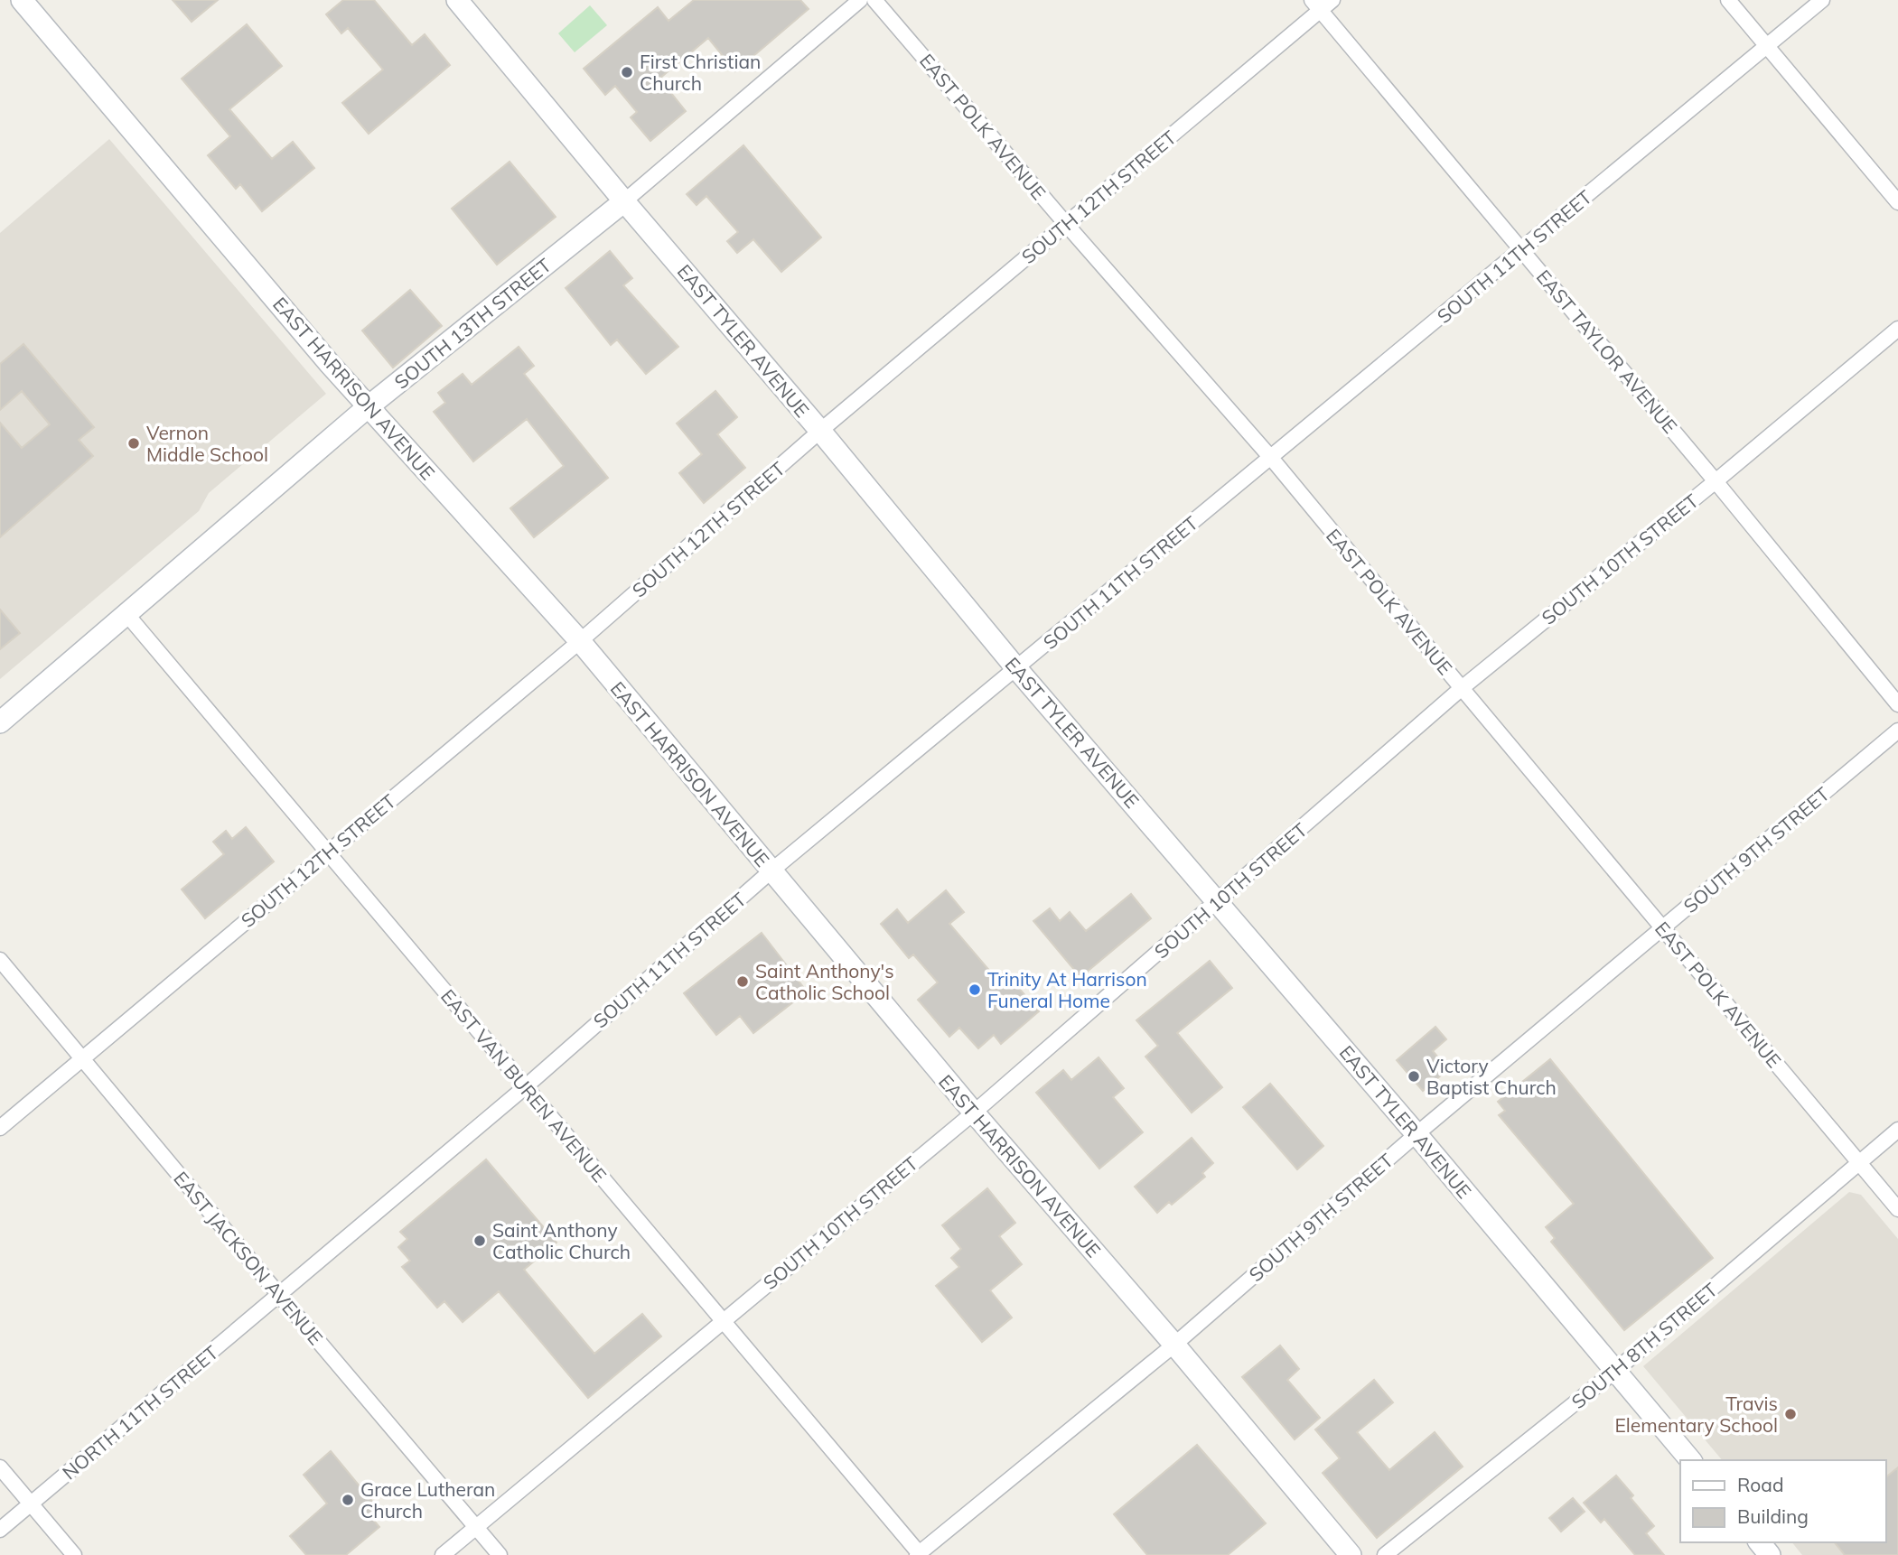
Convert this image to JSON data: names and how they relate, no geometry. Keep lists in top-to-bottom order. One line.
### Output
{"streets":{"main road":["SOUTH 13TH STREET","EAST TYLER AVENUE","EAST HARRISON AVENUE"],"street":["EAST POLK AVENUE","SOUTH 12TH STREET","SOUTH 11TH STREET","EAST TAYLOR AVENUE","SOUTH 10TH STREET","SOUTH 9TH STREET","EAST VAN BUREN AVENUE","EAST JACKSON AVENUE","SOUTH 8TH STREET","NORTH 11TH STREET"]},"crossings":[["EAST POLK AVENUE","SOUTH 12TH STREET"],["EAST POLK AVENUE","SOUTH 11TH STREET"],["EAST POLK AVENUE","SOUTH 10TH STREET"],["EAST POLK AVENUE","SOUTH 9TH STREET"],["EAST POLK AVENUE","SOUTH 8TH STREET"],["SOUTH 12TH STREET","EAST TYLER AVENUE"],["SOUTH 12TH STREET","EAST TAYLOR AVENUE"],["SOUTH 12TH STREET","EAST HARRISON AVENUE"],["SOUTH 12TH STREET","EAST VAN BUREN AVENUE"],["SOUTH 12TH STREET","EAST JACKSON AVENUE"],["SOUTH 11TH STREET","EAST TYLER AVENUE"],["SOUTH 11TH STREET","EAST TAYLOR AVENUE"],["SOUTH 11TH STREET","EAST HARRISON AVENUE"],["SOUTH 11TH STREET","EAST VAN BUREN AVENUE"],["SOUTH 11TH STREET","EAST JACKSON AVENUE"],["SOUTH 11TH STREET","NORTH 11TH STREET"],["SOUTH 13TH STREET","EAST TYLER AVENUE"],["SOUTH 13TH STREET","EAST HARRISON AVENUE"],["SOUTH 13TH STREET","EAST VAN BUREN AVENUE"],["EAST TYLER AVENUE","SOUTH 10TH STREET"],["EAST TYLER AVENUE","SOUTH 9TH STREET"],["EAST TYLER AVENUE","SOUTH 8TH STREET"],["EAST TAYLOR AVENUE","SOUTH 10TH STREET"],["EAST HARRISON AVENUE","SOUTH 10TH STREET"],["EAST HARRISON AVENUE","SOUTH 9TH STREET"],["SOUTH 10TH STREET","EAST VAN BUREN AVENUE"],["SOUTH 10TH STREET","EAST JACKSON AVENUE"],["SOUTH 9TH STREET","EAST VAN BUREN AVENUE"],["EAST JACKSON AVENUE","NORTH 11TH STREET"]],"places":["First Christian Church","Vernon Middle School","Saint Anthony's Catholic School","Trinity At Harrison Funeral Home","Victory Baptist Church","Saint Anthony Catholic Church","Travis Elementary School","Grace Lutheran Church"],"legend":["Road","Building"]}
